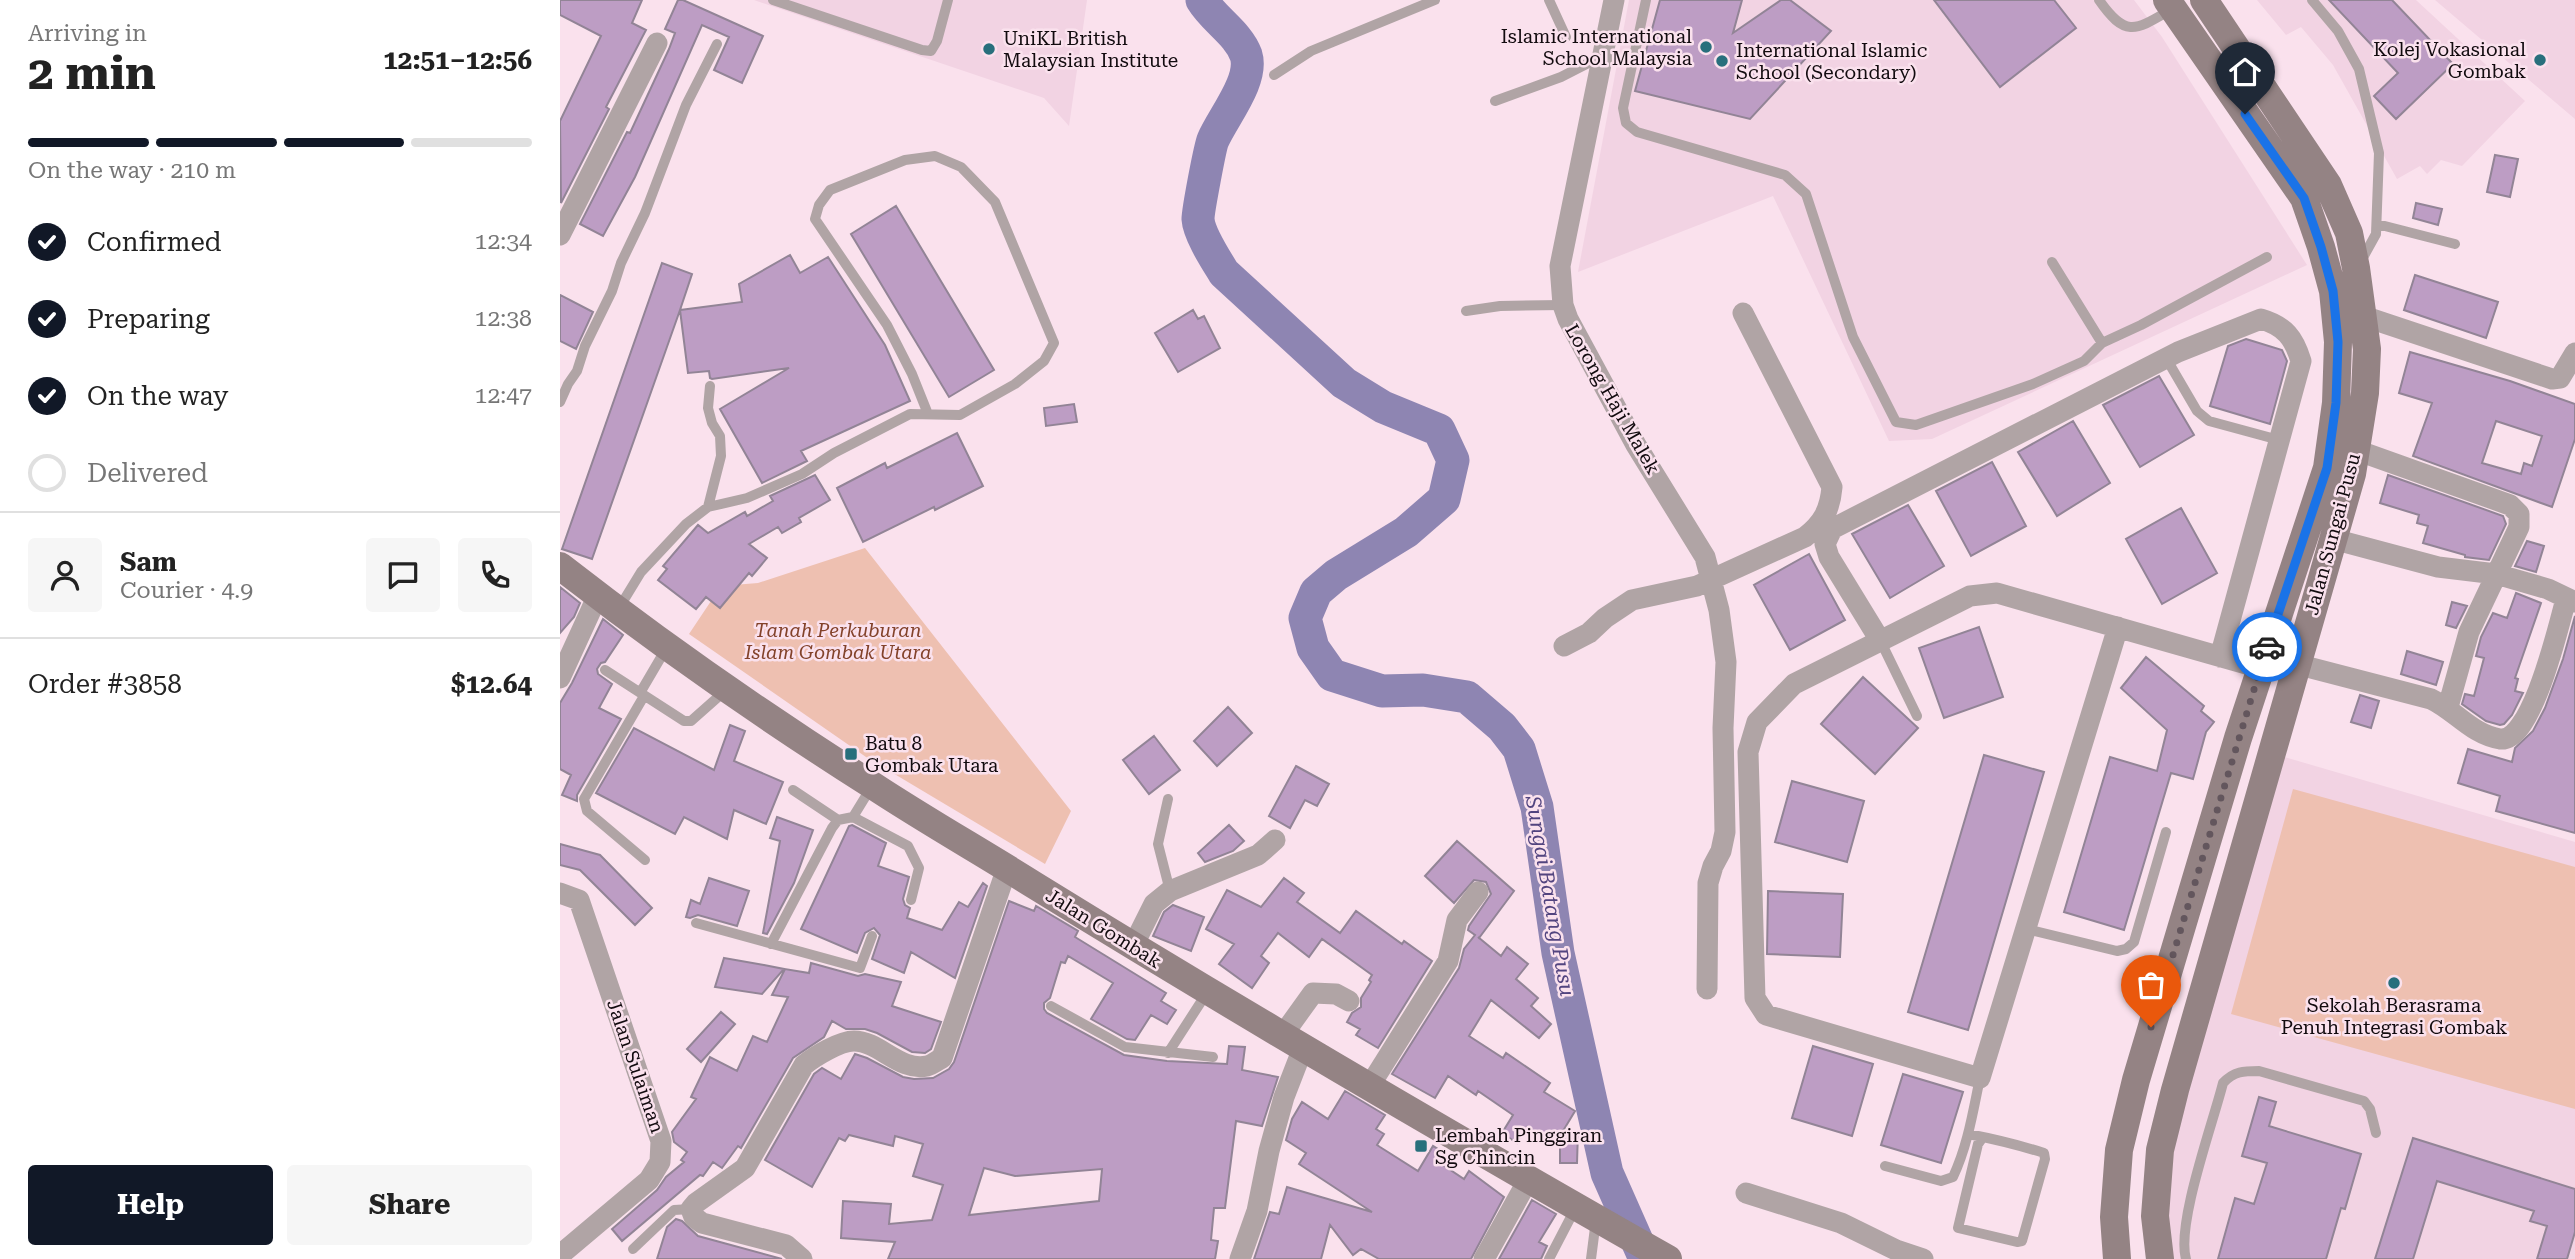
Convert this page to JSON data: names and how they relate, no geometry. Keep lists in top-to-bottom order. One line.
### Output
{"streets":{"main road":["Jalan Sungai Pusu","Jalan Gombak"],"street":["Lorong Haji Malek","Jalan Sulaiman"]},"water":["Sungai Batang Pusu"],"parks":["Tanah Perkuburan Islam Gombak Utara"],"places":{"other":["Islamic International School Malaysia","UniKL British Malaysian Institute","Kolej Vokasional Gombak","International Islamic School (Secondary)","Sekolah Berasrama Penuh Integrasi Gombak"],"transit":["Batu 8 Gombak Utara","Lembah Pinggiran Sg Chincin"]},"page":{"heading":["2 min","Arriving in","12:51–12:56"],"panel":["Sam","Courier · 4.9","Order #3858","$12.64"],"bar":"On the way · 210 m","list":[["Confirmed","12:34"],["Preparing","12:38"],["On the way","12:47"],"Delivered"],"buttons":["Help","Share"]}}
